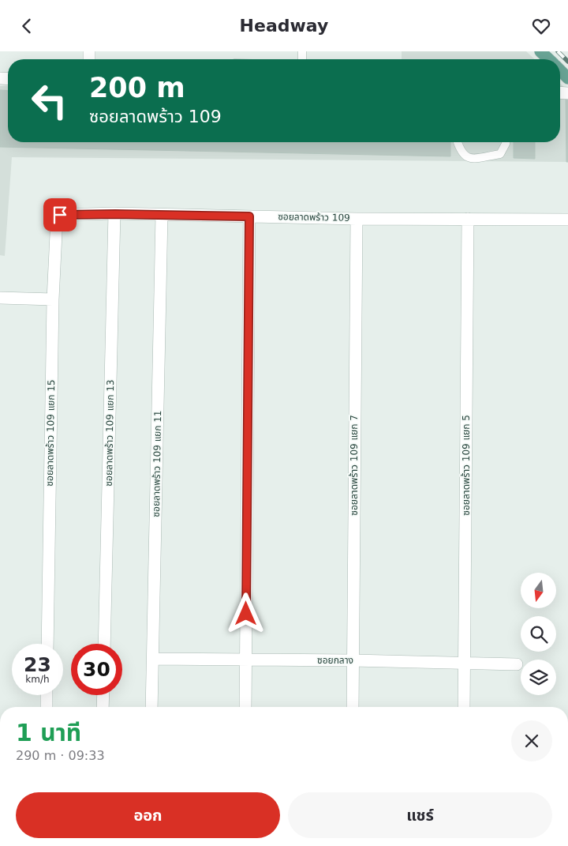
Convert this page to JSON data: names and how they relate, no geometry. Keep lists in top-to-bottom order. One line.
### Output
{"streets":{"street":["ซอยลาดพร้าว 109","ซอยลาดพร้าว 109 แยก 15","ซอยลาดพร้าว 109 แยก 13","ซอยลาดพร้าว 109 แยก 11","ซอยลาดพร้าว 109 แยก 7","ซอยลาดพร้าว 109 แยก 5","ซอยกลาง"]},"crossings":[["ซอยลาดพร้าว 109","ซอยลาดพร้าว 109 แยก 15"],["ซอยลาดพร้าว 109","ซอยลาดพร้าว 109 แยก 13"],["ซอยลาดพร้าว 109","ซอยลาดพร้าว 109 แยก 11"],["ซอยลาดพร้าว 109","ซอยลาดพร้าว 109 แยก 7"],["ซอยลาดพร้าว 109","ซอยลาดพร้าว 109 แยก 5"],["ซอยลาดพร้าว 109 แยก 11","ซอยกลาง"],["ซอยลาดพร้าว 109 แยก 7","ซอยกลาง"],["ซอยลาดพร้าว 109 แยก 5","ซอยกลาง"]],"north":"bottom","page":{"header":"Headway","turn":["200 m","ซอยลาดพร้าว 109"],"speed":"23 km/h","limit":"30","heading":["1 นาที","290 m · 09:33"],"buttons":["ออก","แชร์"]}}
